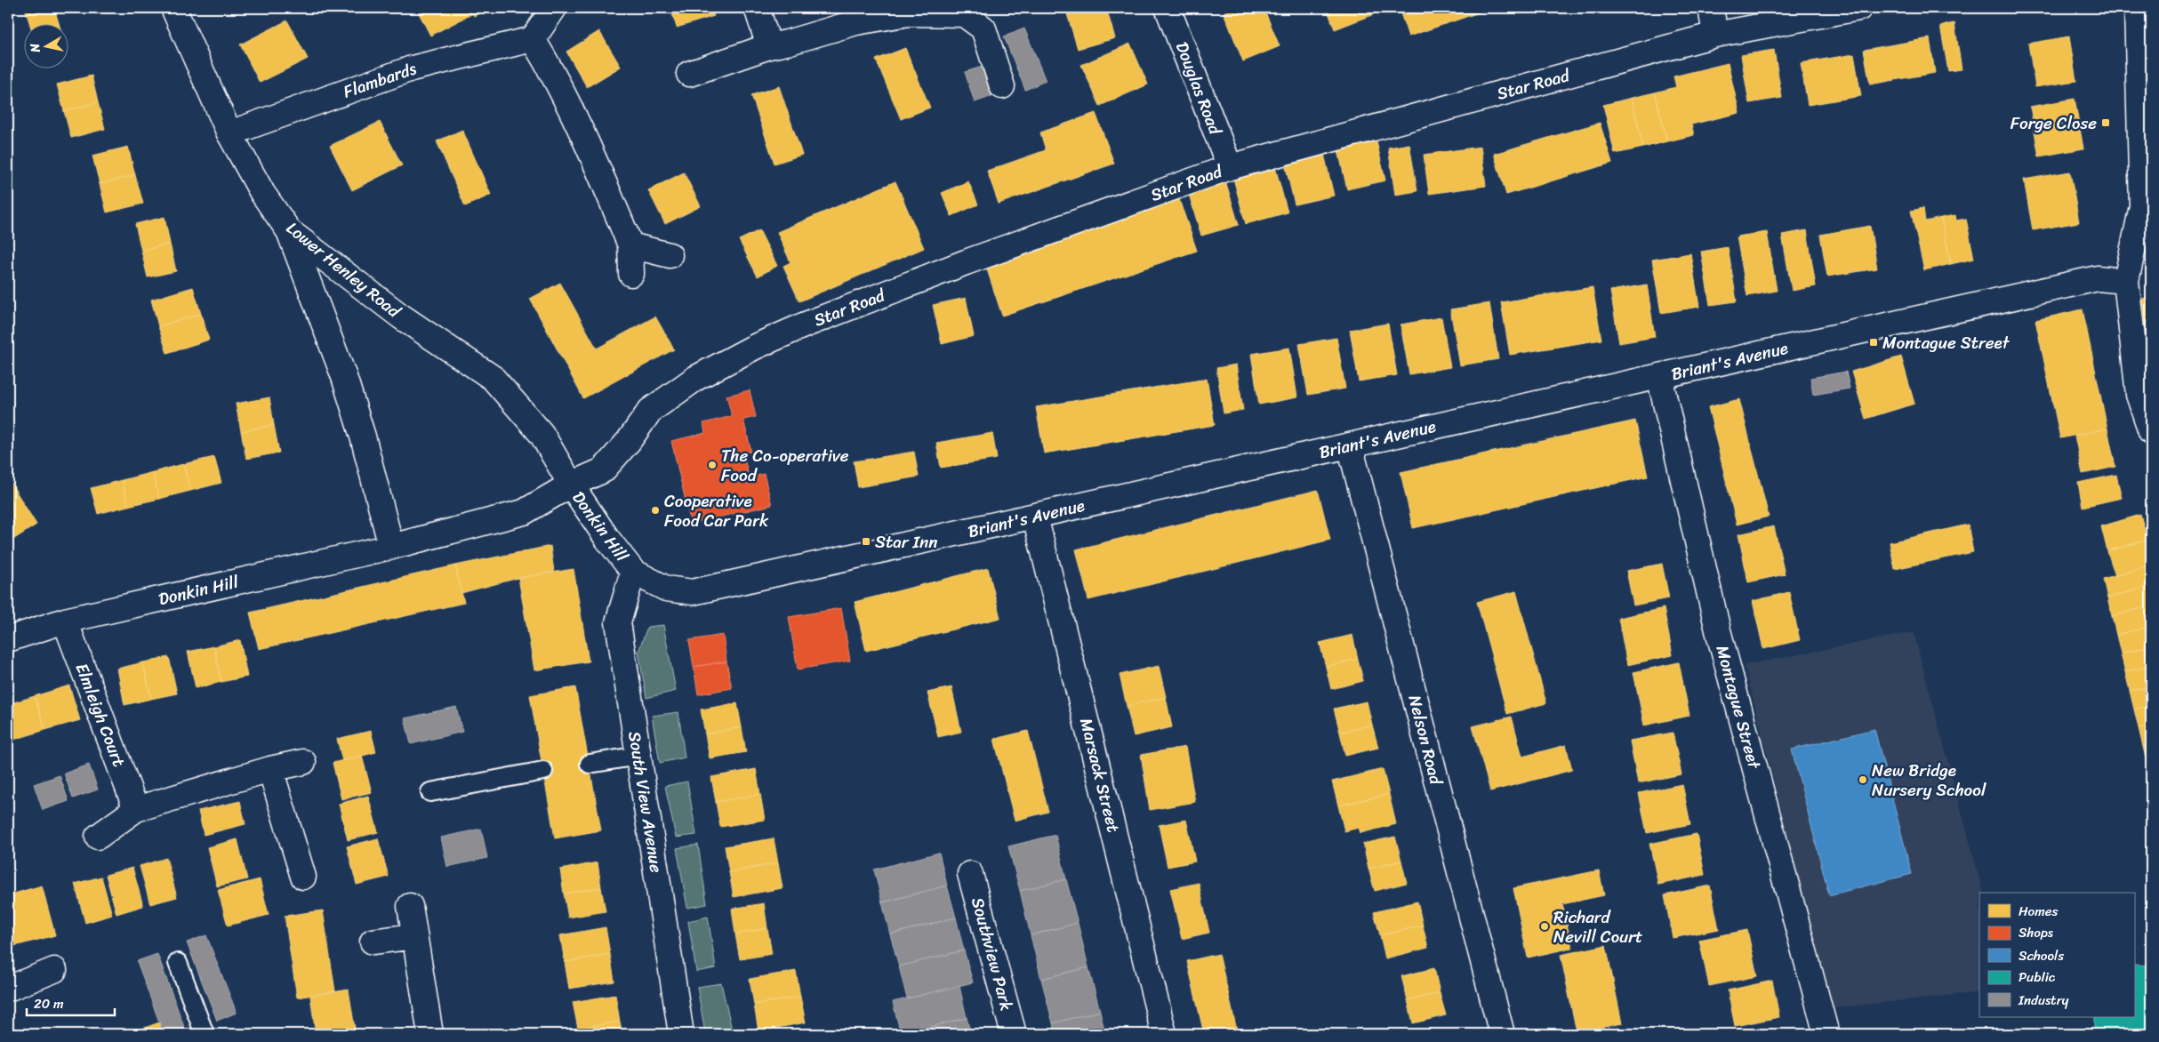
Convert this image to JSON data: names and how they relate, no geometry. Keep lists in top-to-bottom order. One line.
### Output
{"streets":{"street":["Flambards","Star Road","Douglas Road","Lower Henley Road","Briant's Avenue","Donkin Hill","Montague Street","Elmleigh Court","Nelson Road","Marsack Street","South View Avenue","Southview Park"]},"crossings":[["Flambards","Lower Henley Road"],["Star Road","Douglas Road"],["Star Road","Lower Henley Road"],["Star Road","Donkin Hill"],["Lower Henley Road","Donkin Hill"],["Briant's Avenue","Donkin Hill"],["Briant's Avenue","Montague Street"],["Briant's Avenue","Nelson Road"],["Briant's Avenue","Marsack Street"],["Briant's Avenue","South View Avenue"],["Donkin Hill","Elmleigh Court"],["Donkin Hill","South View Avenue"]],"places":{"transit":["Forge Close","Montague Street","Star Inn"],"other":["The Co-operative Food","Cooperative Food Car Park","New Bridge Nursery School","Richard Nevill Court"]},"legend":["Homes","Shops","Schools","Public","Industry"],"scale_bar":"20 m","north":"left"}
